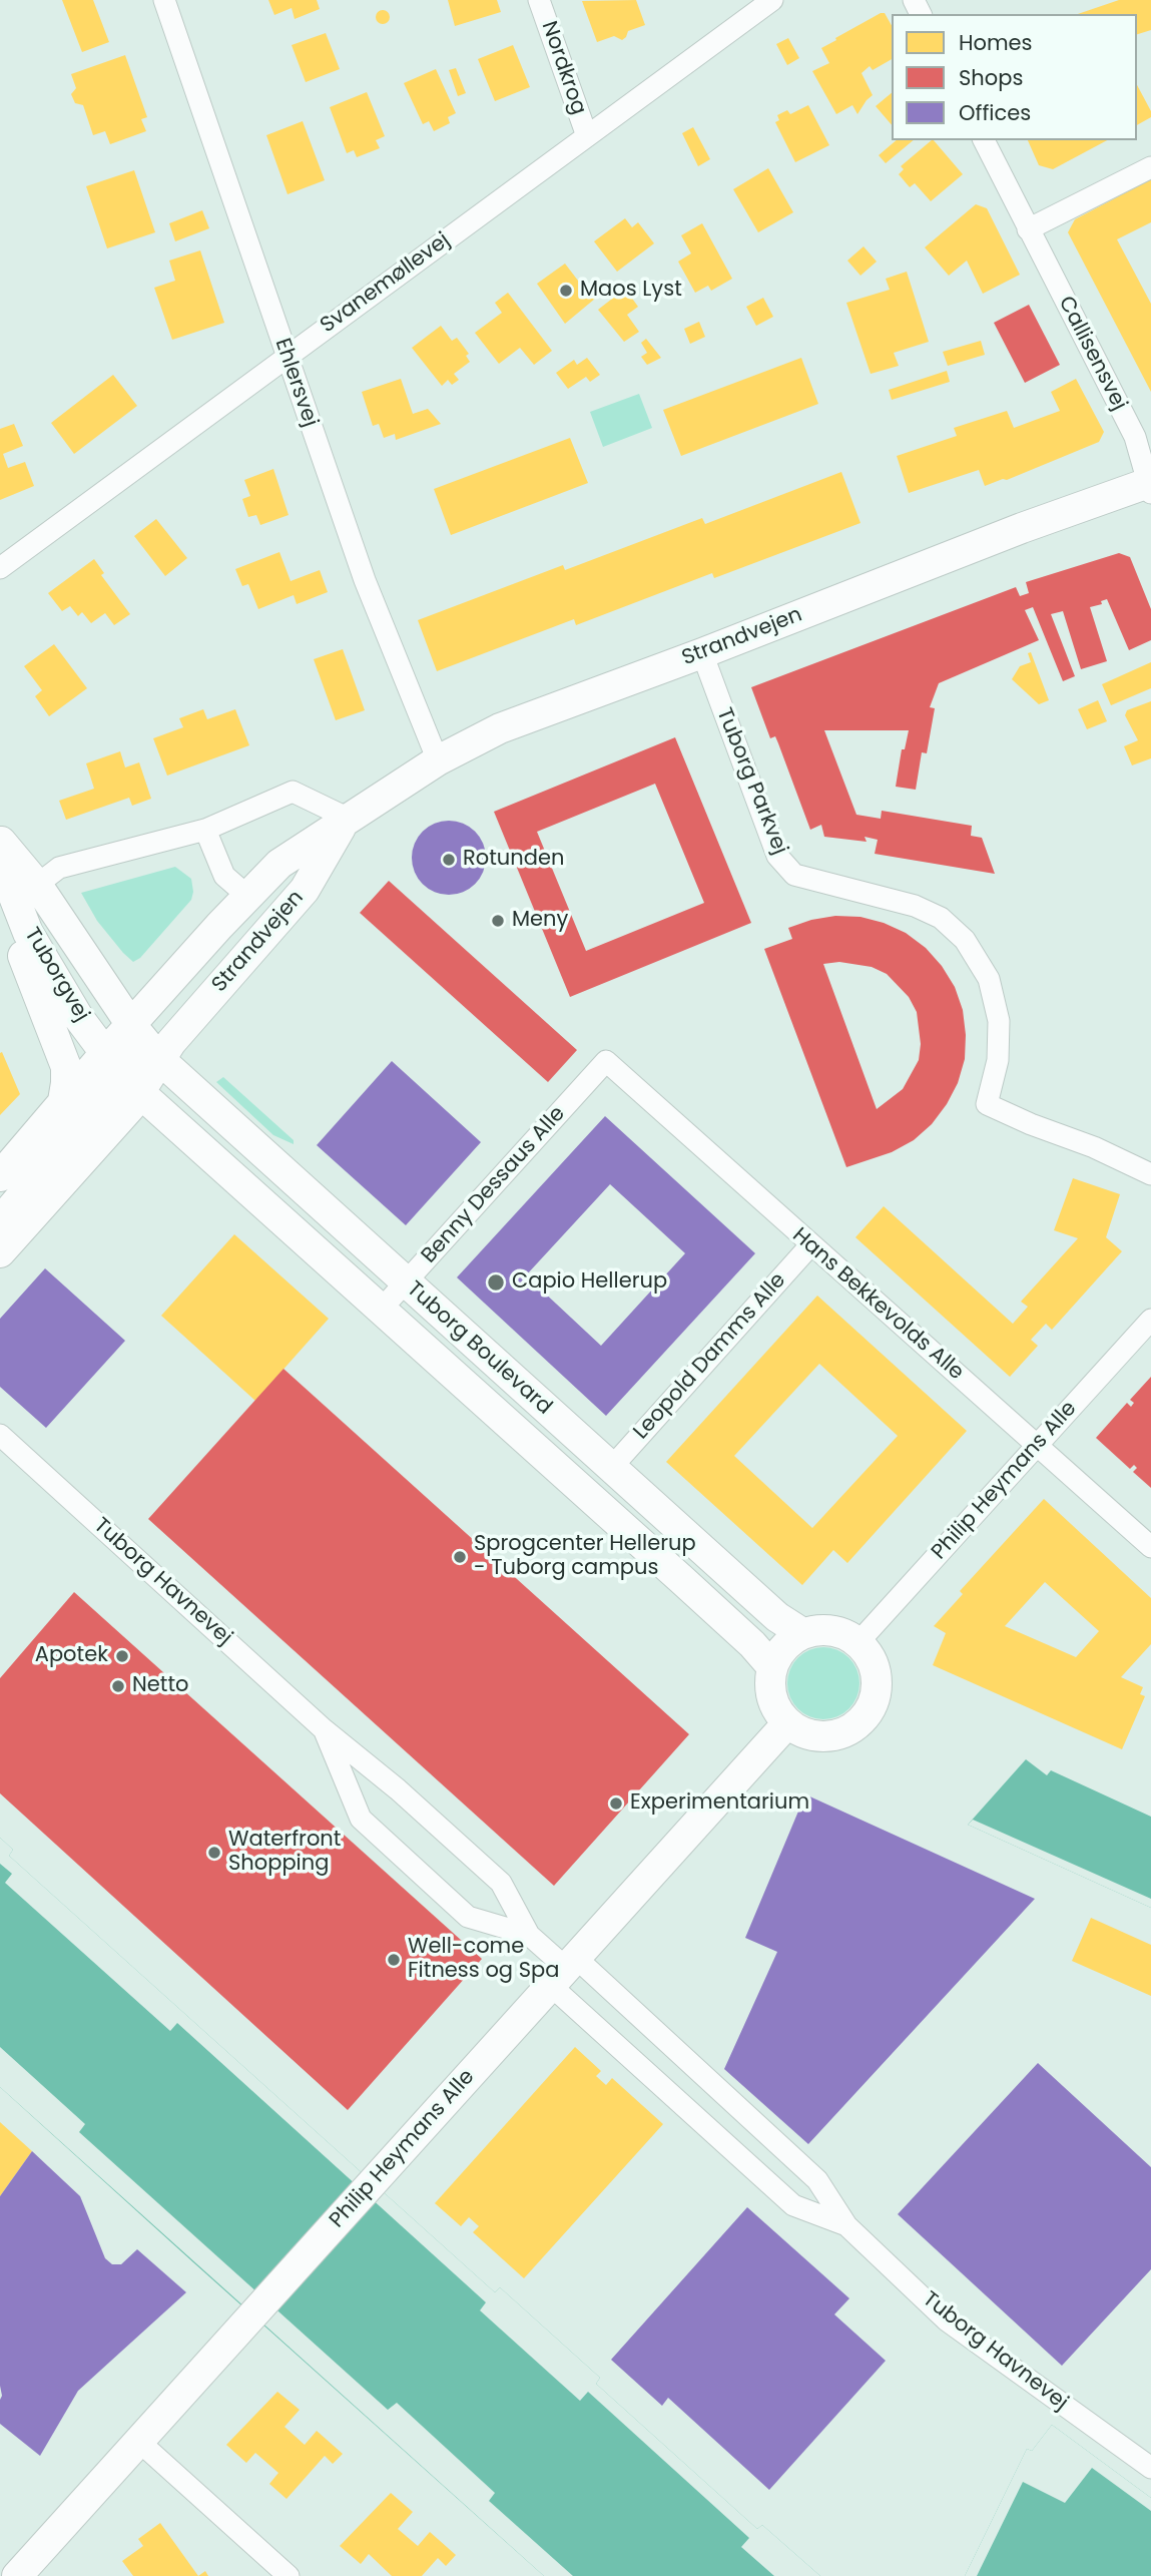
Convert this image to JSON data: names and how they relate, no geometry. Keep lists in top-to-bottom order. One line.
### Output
{"streets":{"street":["Nordkrog","Svanemøllevej","Callisensvej","Ehlersvej","Strandvejen","Tuborg Parkvej","Tuborgvej","Benny Dessaus Alle","Hans Bekkevolds Alle","Tuborg Boulevard","Leopold Damms Alle","Philip Heymans Alle","Tuborg Havnevej"]},"crossings":[["Nordkrog","Svanemøllevej"],["Svanemøllevej","Ehlersvej"],["Callisensvej","Strandvejen"],["Ehlersvej","Strandvejen"],["Strandvejen","Tuborg Parkvej"],["Strandvejen","Tuborgvej"],["Strandvejen","Tuborg Boulevard"],["Tuborgvej","Tuborg Boulevard"],["Benny Dessaus Alle","Hans Bekkevolds Alle"],["Benny Dessaus Alle","Tuborg Boulevard"],["Hans Bekkevolds Alle","Leopold Damms Alle"],["Hans Bekkevolds Alle","Philip Heymans Alle"],["Tuborg Boulevard","Leopold Damms Alle"],["Tuborg Boulevard","Philip Heymans Alle"],["Philip Heymans Alle","Tuborg Havnevej"]],"places":["Maos Lyst","Rotunden","Meny","Capio Hellerup","Sprogcenter Hellerup - Tuborg campus","Apotek","Netto","Experimentarium","Waterfront Shopping","Well-come Fitness og Spa"],"legend":["Homes","Shops","Offices"]}
